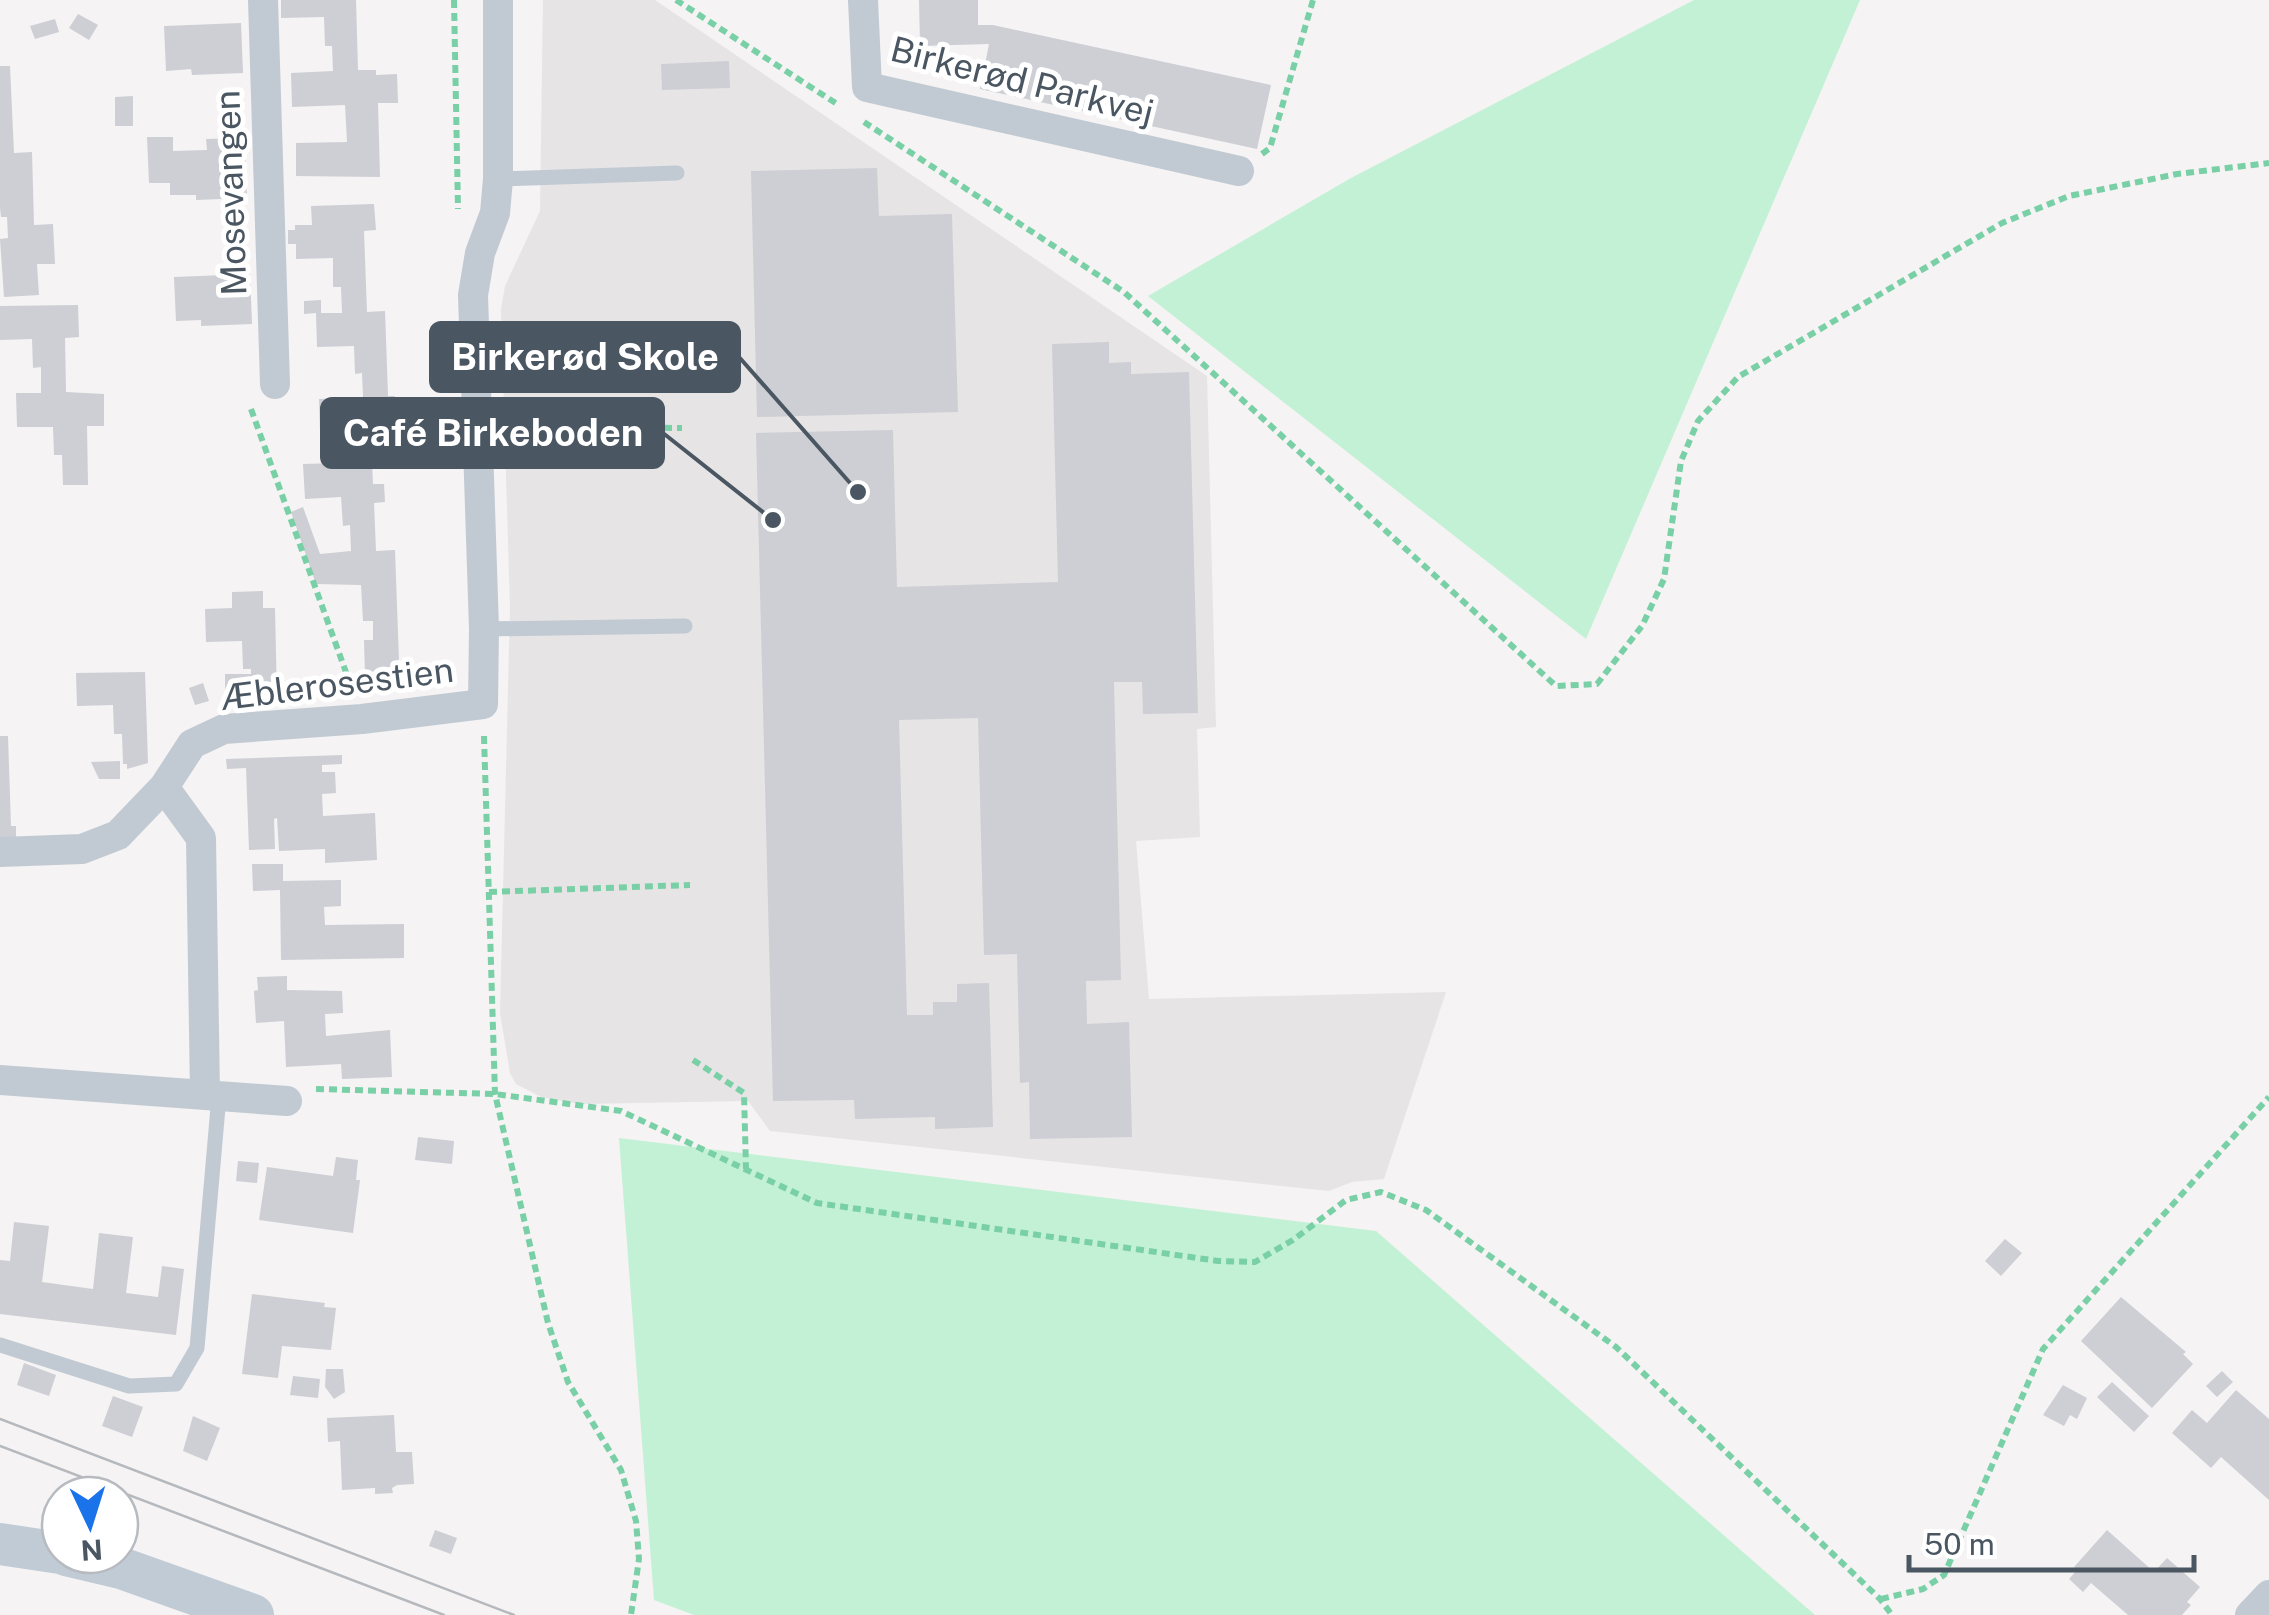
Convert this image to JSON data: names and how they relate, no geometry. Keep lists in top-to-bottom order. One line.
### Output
{"streets":{"street":["Birkerød Parkvej","Mosevangen","Æblerosestien"]},"places":["Birkerød Skole","Café Birkeboden"],"scale_bar":"50 m","north":"bottom"}
